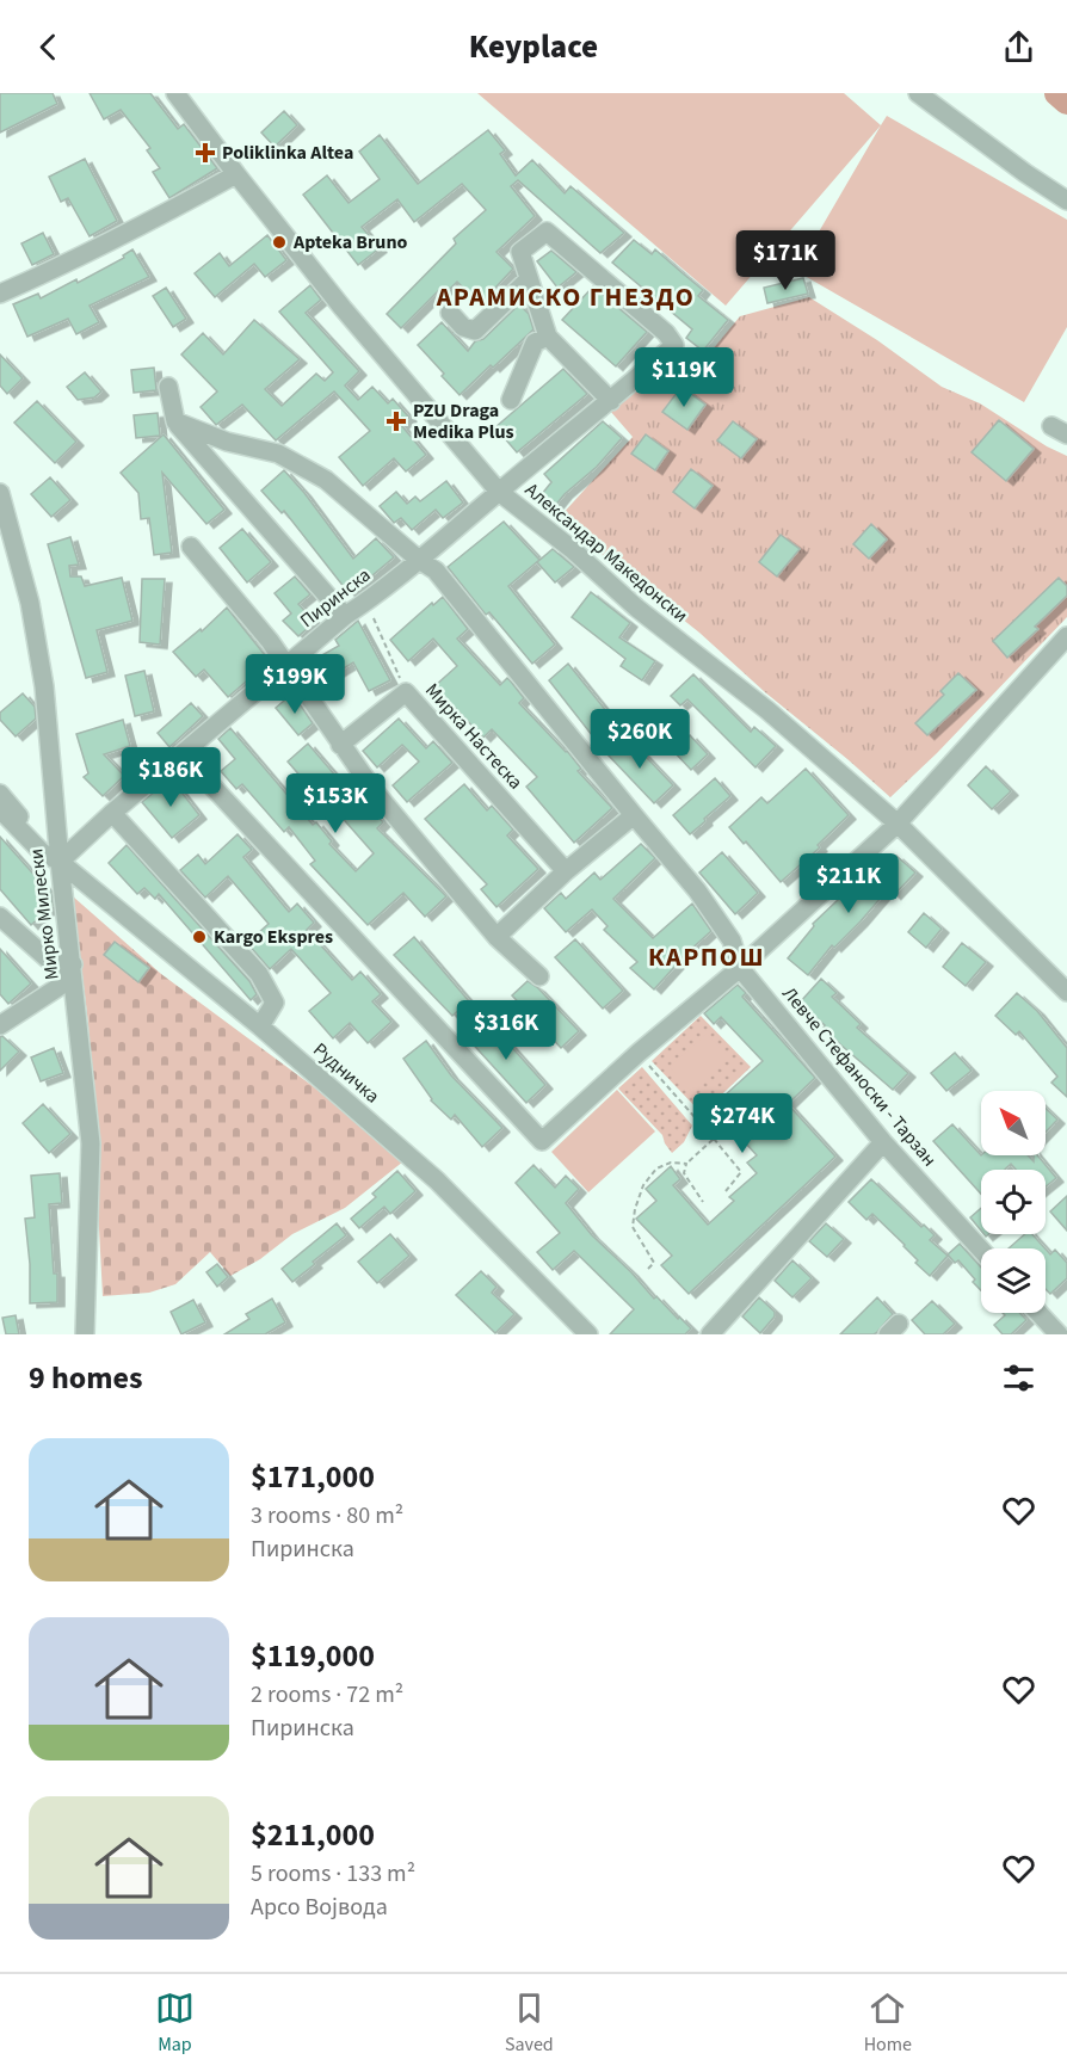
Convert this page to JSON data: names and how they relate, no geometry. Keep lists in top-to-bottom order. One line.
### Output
{"streets":{"street":["Александар Македонски","Пиринска","Мирка Настеска","Мирко Милески","Рудничка","Левче Стефаноски - Тарзан"]},"crossings":[["Александар Македонски","Пиринска"],["Пиринска","Мирко Милески"],["Пиринска","Рудничка"],["Пиринска","Левче Стефаноски - Тарзан"],["Мирко Милески","Рудничка"]],"districts":["АРАМИСКО ГНЕЗДО","КАРПОШ"],"places":{"health":["Poliklinka Altea","PZU Draga Medika Plus"],"other":["Apteka Bruno","Kargo Ekspres"]},"north":"top left","page":{"header":"Keyplace","price":["$171K","$119K","$199K","$260K","$186K","$153K","$211K","$316K","$274K"],"heading":"9 homes","list":[{"name":"$171,000","note":"3 rooms · 80 m² · Пиринска"},{"name":"$119,000","note":"2 rooms · 72 m² · Пиринска"},{"name":"$211,000","note":"5 rooms · 133 m² · Арсо Војвода"}],"tabs":["Map","Saved","Home"]}}
